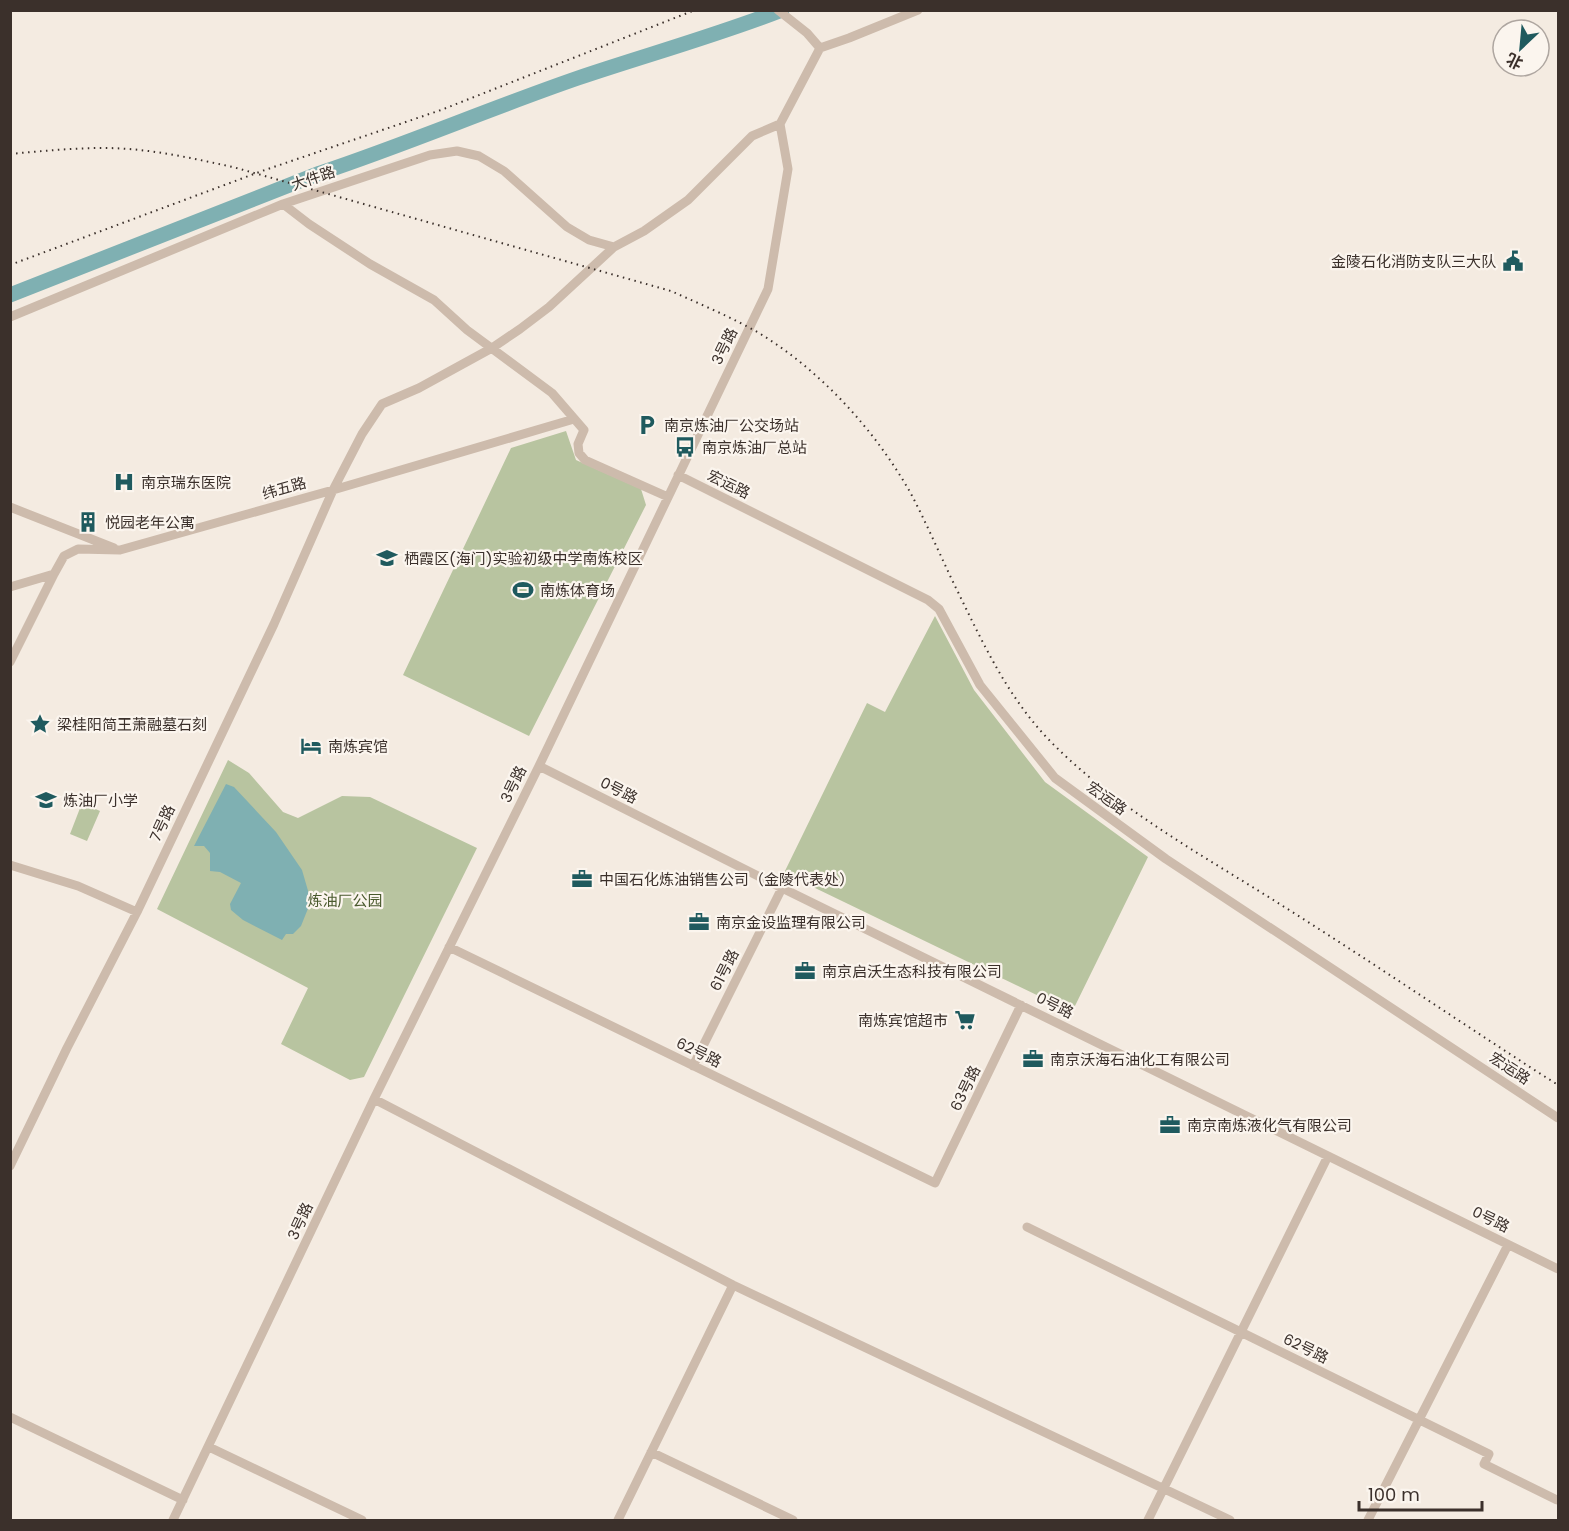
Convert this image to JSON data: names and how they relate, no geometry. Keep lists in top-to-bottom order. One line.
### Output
{"streets":{"street":["大件路","3号路","宏运路","纬五路","0号路","7号路","61号路","62号路","63号路"]},"crossings":[["大件路","7号路"],["3号路","宏运路"],["3号路","0号路"],["3号路","7号路"],["3号路","62号路"],["纬五路","7号路"],["0号路","61号路"],["0号路","63号路"],["61号路","62号路"],["62号路","63号路"]],"parks":["炼油厂公园"],"places":{"public building":["金陵石化消防支队三大队"],"parking":["南京炼油厂公交场站"],"bus stop":["南京炼油厂总站"],"hospital":["南京瑞东医院"],"building":["悦园老年公寓"],"school or university":["栖霞区(海门)实验初级中学南炼校区","炼油厂小学"],"sports":["南炼体育场"],"place":["梁桂阳简王萧融墓石刻"],"hotel":["南炼宾馆"],"office":["中国石化炼油销售公司（金陵代表处）","南京金设监理有限公司","南京启沃生态科技有限公司","南京沃海石油化工有限公司","南京南炼液化气有限公司"],"supermarket":["南炼宾馆超市"]},"scale_bar":"100 m","north":"bottom left"}
